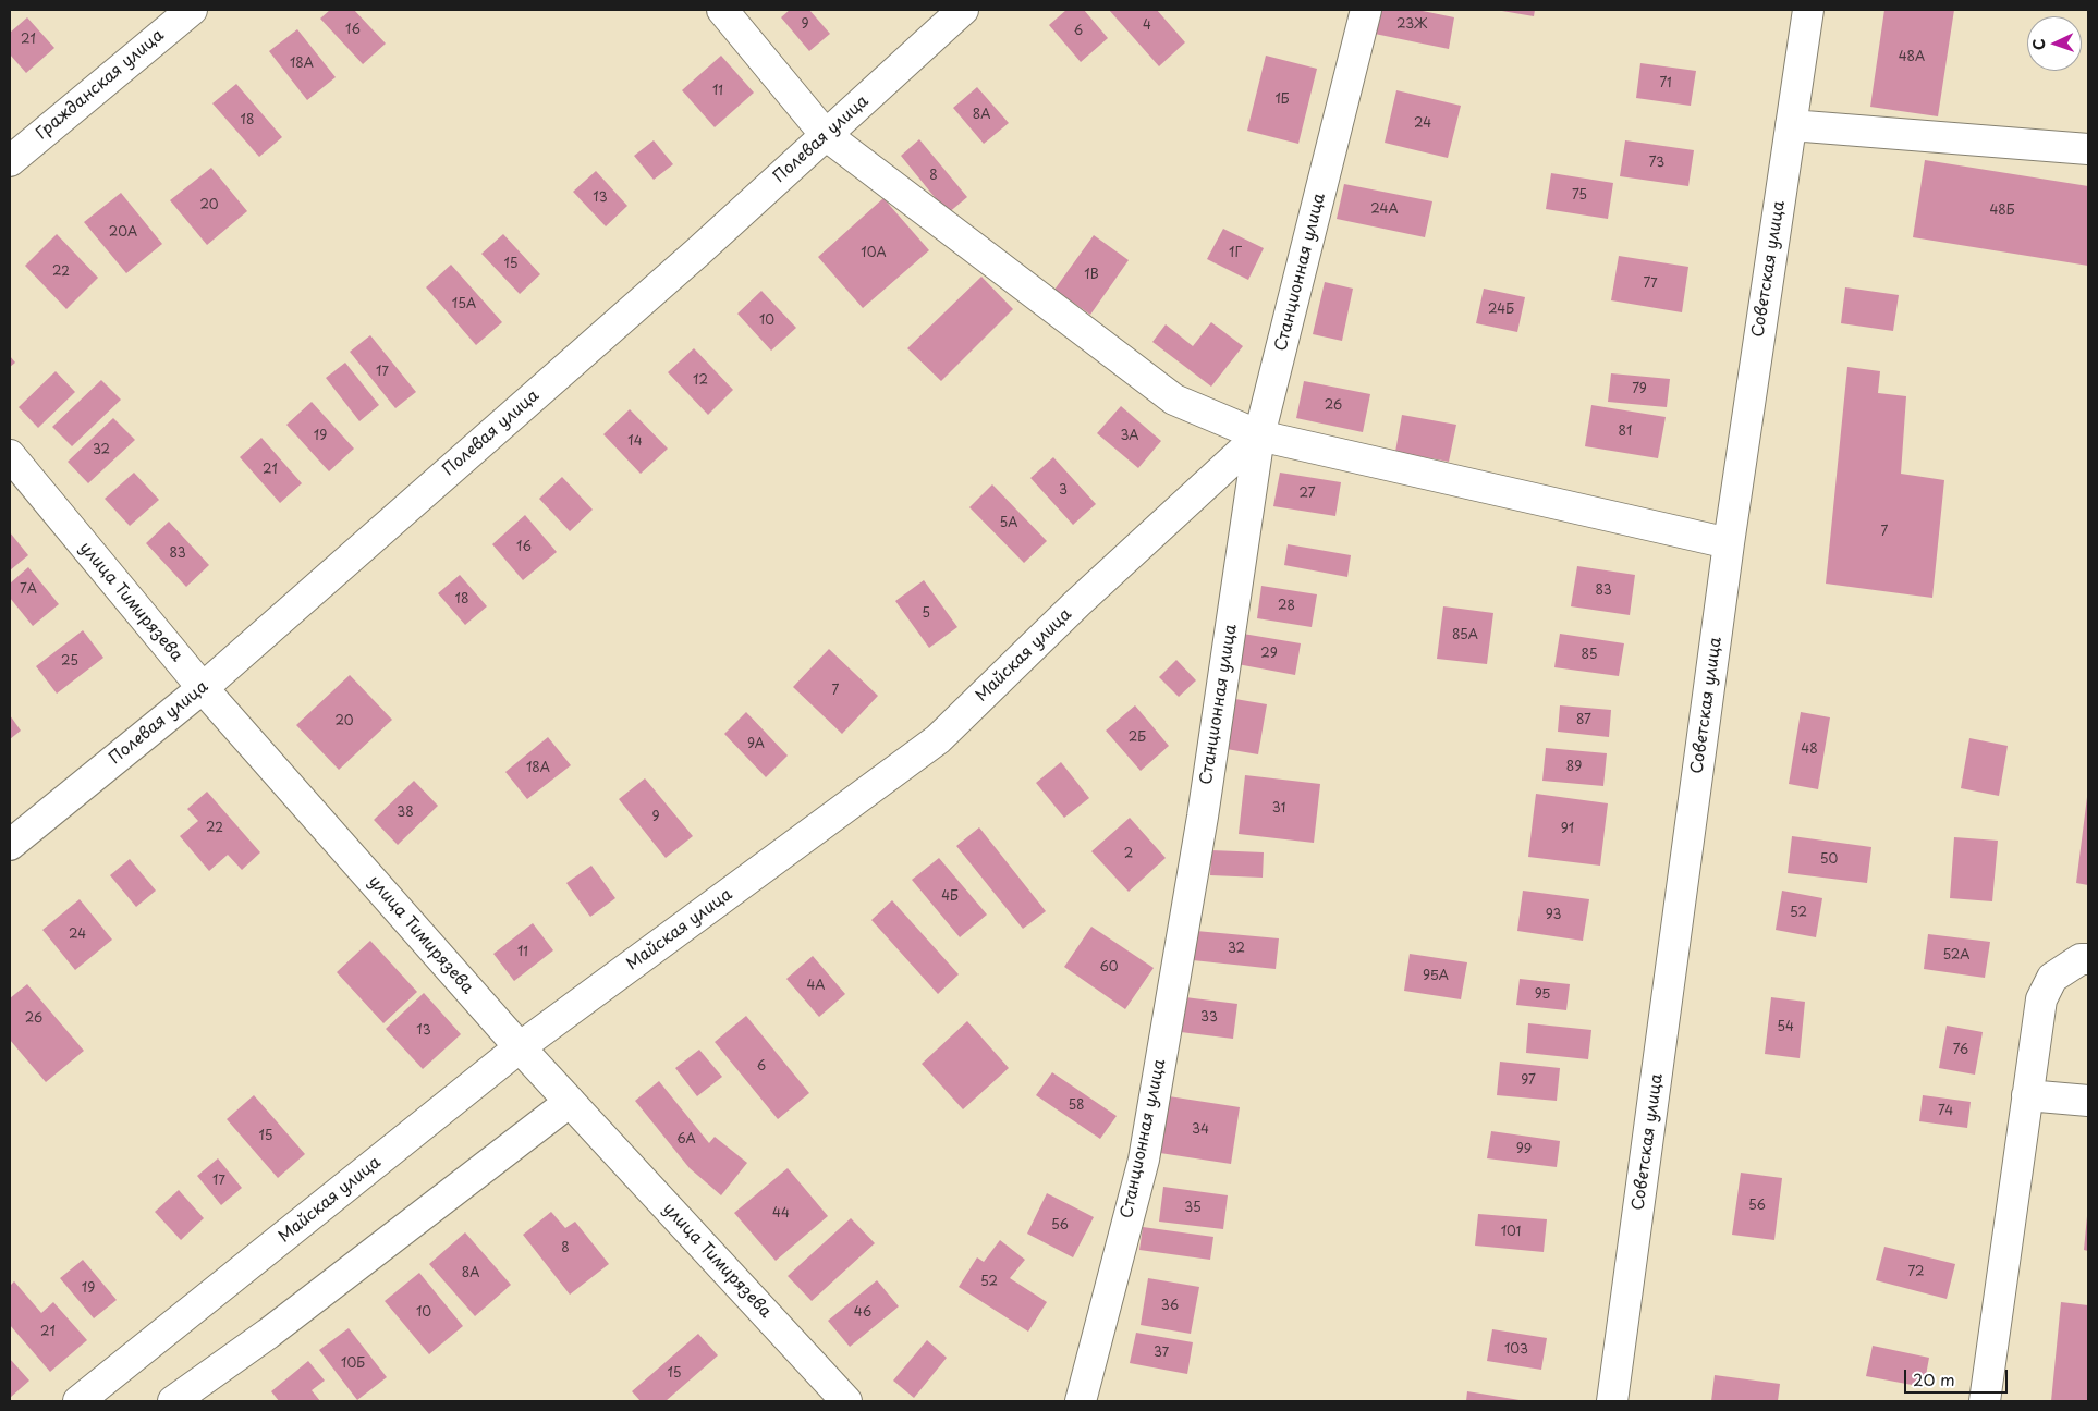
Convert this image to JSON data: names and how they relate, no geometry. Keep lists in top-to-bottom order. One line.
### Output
{"streets":{"street":["Гражданская улица","Полевая улица","Советская улица","Станционная улица","улица Тимирязева","Майская улица"]},"crossings":[["Полевая улица","улица Тимирязева"],["Станционная улица","Майская улица"],["улица Тимирязева","Майская улица"]],"house_numbers":["9","23Ж","4","16","6","21","48А","18А","71","11","1Б","8А","18","24","73","8","75","13","20","24А","48Б","20А","10А","1Г","15","22","1В","77","15А","24Б","10","17","12","79","26","81","19","3А","14","32","21","3","27","5А","7","16","83","7А","83","18","28","5","85А","29","85","25","7","87","20","2Б","9А","48","89","18А","31","38","9","22","91","2","50","4Б","52","93","24","32","11","52А","60","95А","4А","95","33","26","54","13","76","6","97","58","74","34","15","6А","99","17","56","35","44","56","101","8","72","8А","52","19","36","10","46","21","103","37","10Б","15"],"scale_bar":"20 m","north":"left"}
